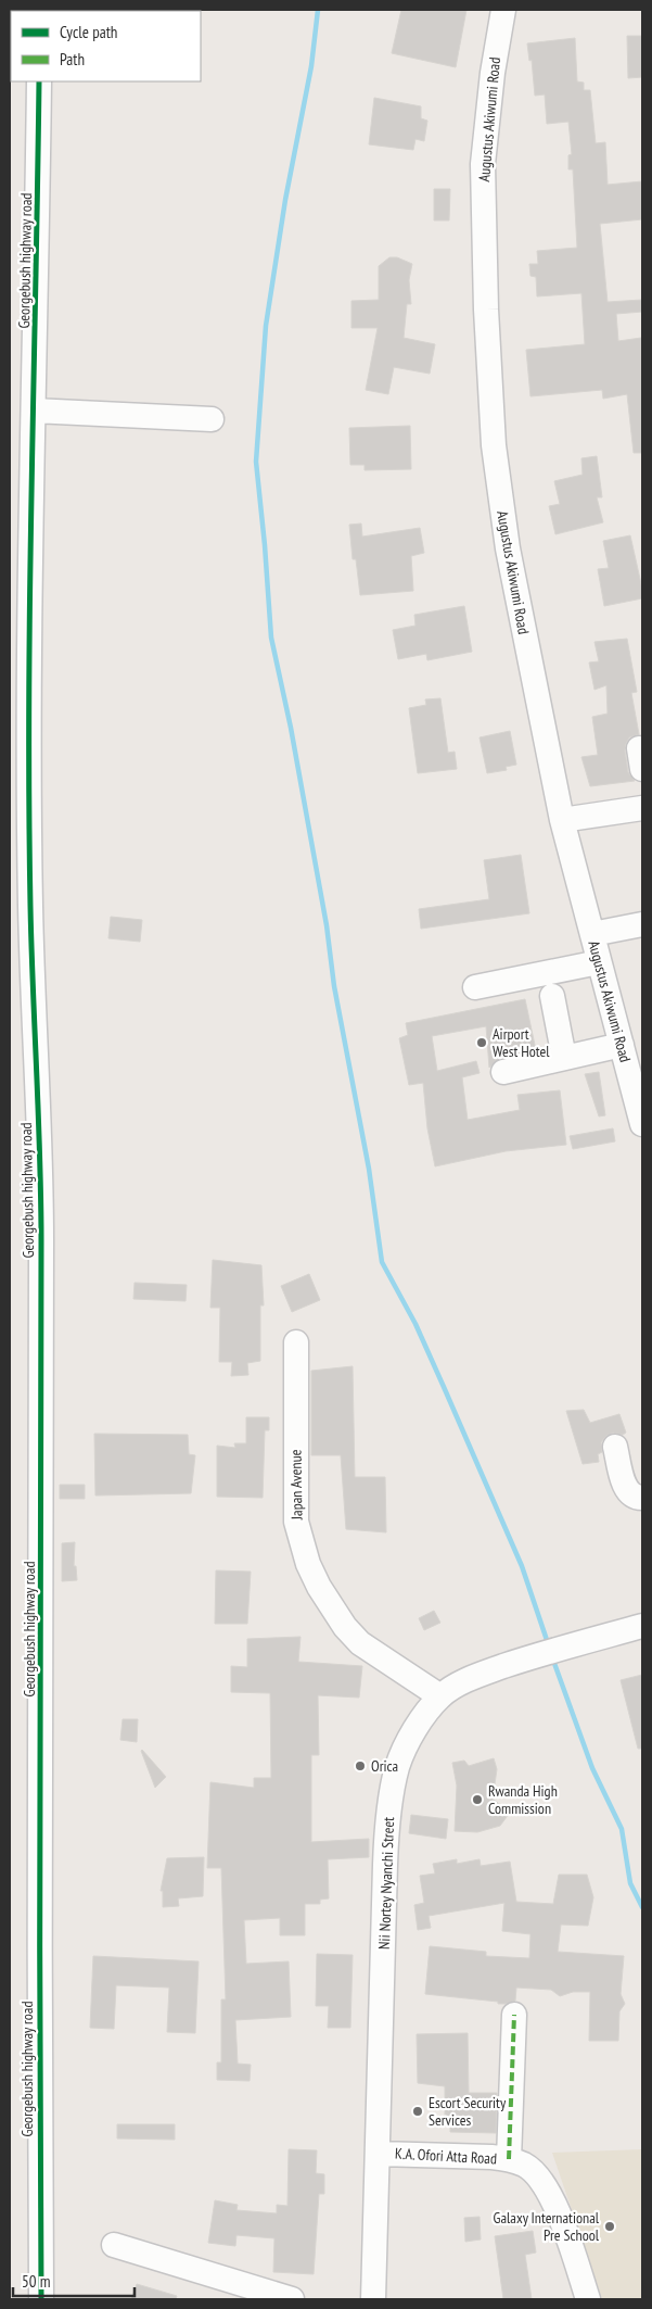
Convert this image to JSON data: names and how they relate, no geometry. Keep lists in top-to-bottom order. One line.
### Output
{"streets":{"street":["Augustus Akiwumi Road","Georgebush highway road","Japan Avenue","Nii Nortey Nyanchi Street","K.A. Ofori Atta Road"]},"crossings":[["Japan Avenue","Nii Nortey Nyanchi Street"],["Nii Nortey Nyanchi Street","K.A. Ofori Atta Road"]],"places":["Airport West Hotel","Orica","Rwanda High Commission","Escort Security Services","Galaxy International Pre School"],"legend":["Cycle path","Path"],"scale_bar":"50 m"}
